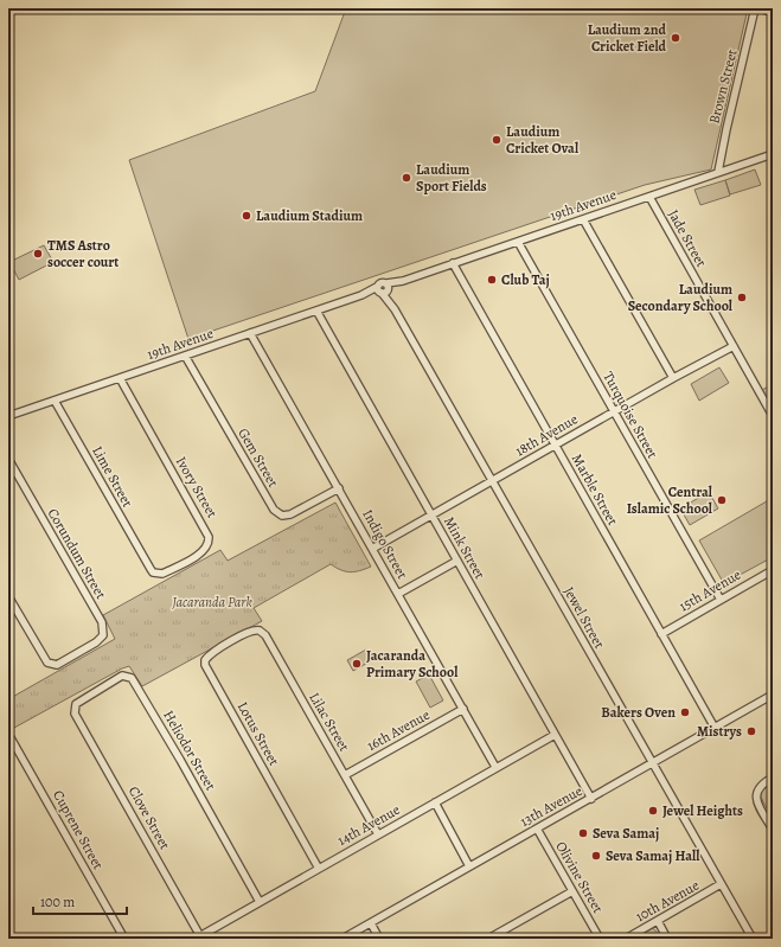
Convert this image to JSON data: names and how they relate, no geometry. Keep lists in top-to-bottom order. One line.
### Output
{"streets":{"street":["Brown Street","19th Avenue","Jade Street","Turquoise Street","18th Avenue","Gem Street","Lime Street","Ivory Street","Marble Street","Indigo Street","Mink Street","Corundum Street","15th Avenue","Jewel Street","Lilac Street","16th Avenue","Lotus Street","Heliodor Street","13th Avenue","Clove Street","14th Avenue","Cuprene Street","Olivine Street","10th Avenue"]},"crossings":[["Brown Street","19th Avenue"],["19th Avenue","Jade Street"],["19th Avenue","Turquoise Street"],["19th Avenue","Gem Street"],["19th Avenue","Lime Street"],["19th Avenue","Ivory Street"],["19th Avenue","Marble Street"],["19th Avenue","Indigo Street"],["19th Avenue","Mink Street"],["19th Avenue","Jewel Street"],["Jade Street","18th Avenue"],["Turquoise Street","18th Avenue"],["Turquoise Street","15th Avenue"],["18th Avenue","Marble Street"],["18th Avenue","Indigo Street"],["18th Avenue","Mink Street"],["18th Avenue","Jewel Street"],["Gem Street","Indigo Street"],["Lime Street","Ivory Street"],["Marble Street","15th Avenue"],["Marble Street","13th Avenue"],["Indigo Street","16th Avenue"],["Indigo Street","14th Avenue"],["Mink Street","13th Avenue"],["Mink Street","14th Avenue"],["Jewel Street","13th Avenue"],["Jewel Street","10th Avenue"],["Lilac Street","16th Avenue"],["Lilac Street","Lotus Street"],["Lilac Street","14th Avenue"],["Lotus Street","14th Avenue"],["Heliodor Street","Clove Street"],["Heliodor Street","14th Avenue"],["13th Avenue","Olivine Street"],["Clove Street","14th Avenue"]],"parks":["Jacaranda Park"],"places":["Laudium 2nd Cricket Field","Laudium Cricket Oval","Laudium Sport Fields","Laudium Stadium","TMS Astro soccer court","Club Taj","Laudium Secondary School","Central Islamic School","Jacaranda Primary School","Bakers Oven","Mistrys","Jewel Heights","Seva Samaj","Seva Samaj Hall"],"scale_bar":"100 m"}
